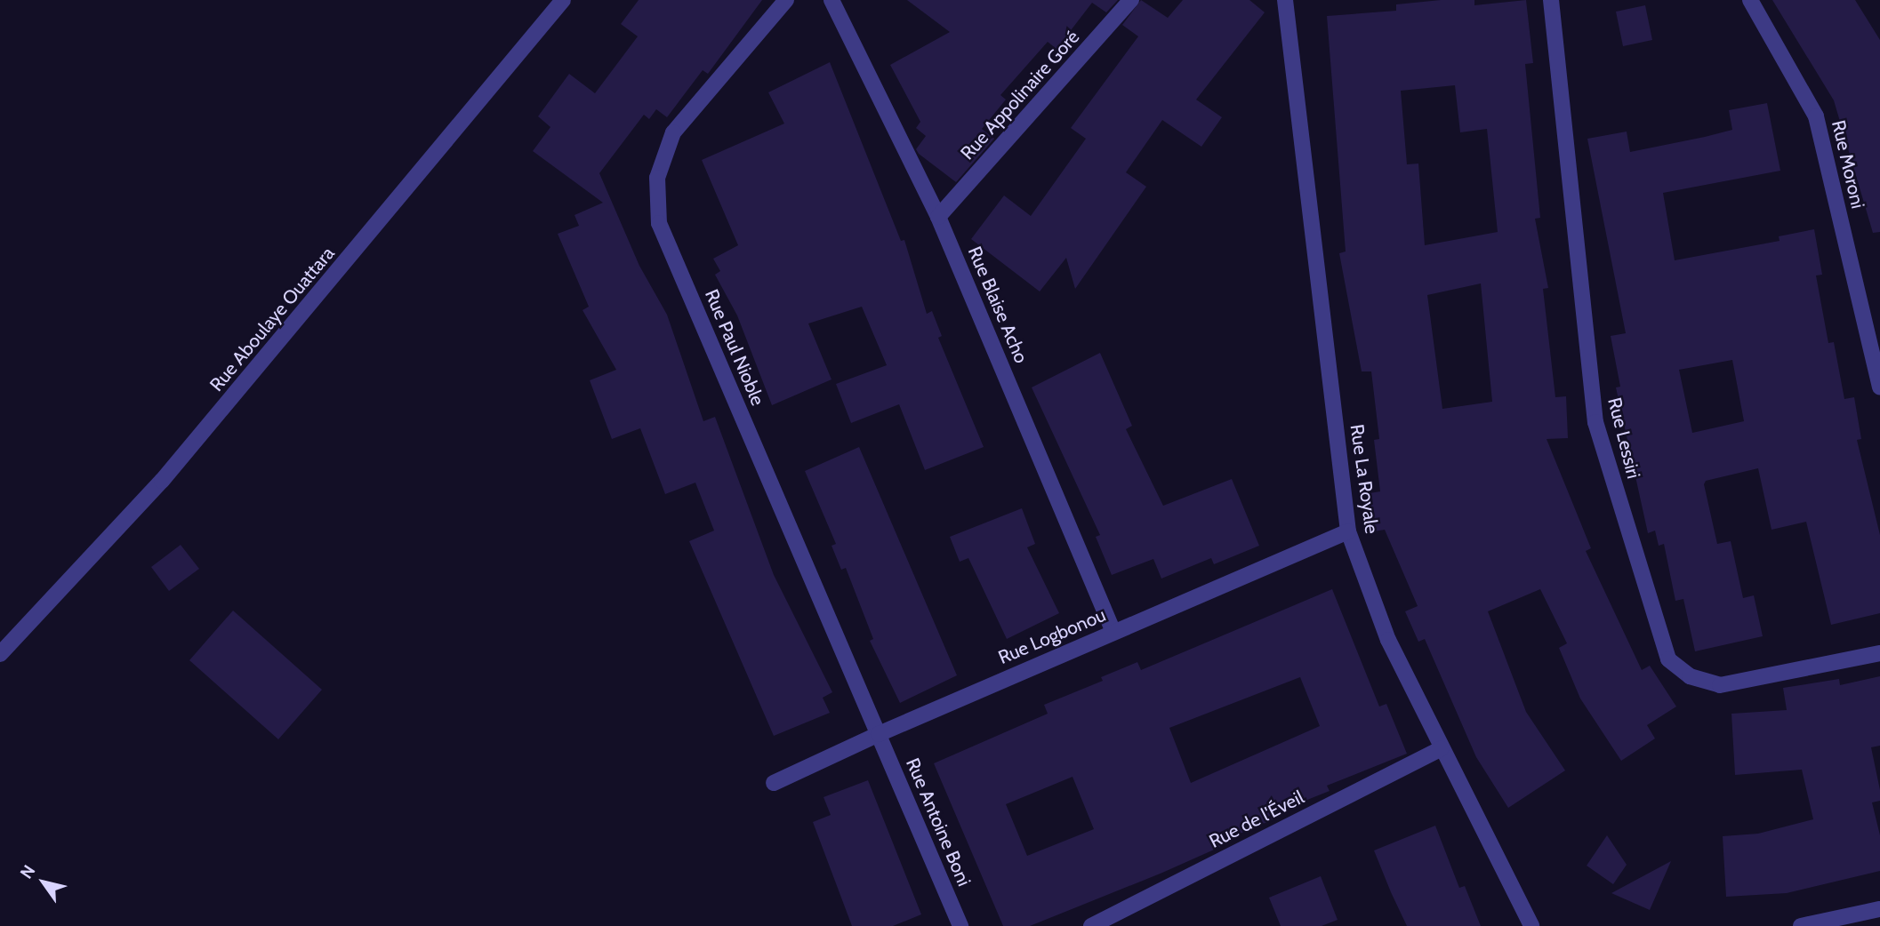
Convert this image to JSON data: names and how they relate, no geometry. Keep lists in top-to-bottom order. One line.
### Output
{"streets":{"street":["Rue Appolinaire Goré","Rue Moroni","Rue Blaise Acho","Rue Aboulaye Ouattara","Rue Paul Nioble","Rue Lessiri","Rue La Royale","Rue Logbonou","Rue de l'Éveil","Rue Antoine Boni"]},"crossings":[["Rue Appolinaire Goré","Rue Blaise Acho"],["Rue Blaise Acho","Rue Logbonou"],["Rue Paul Nioble","Rue Logbonou"],["Rue Paul Nioble","Rue Antoine Boni"],["Rue La Royale","Rue Logbonou"],["Rue La Royale","Rue de l'Éveil"],["Rue Logbonou","Rue Antoine Boni"]],"north":"top left"}
